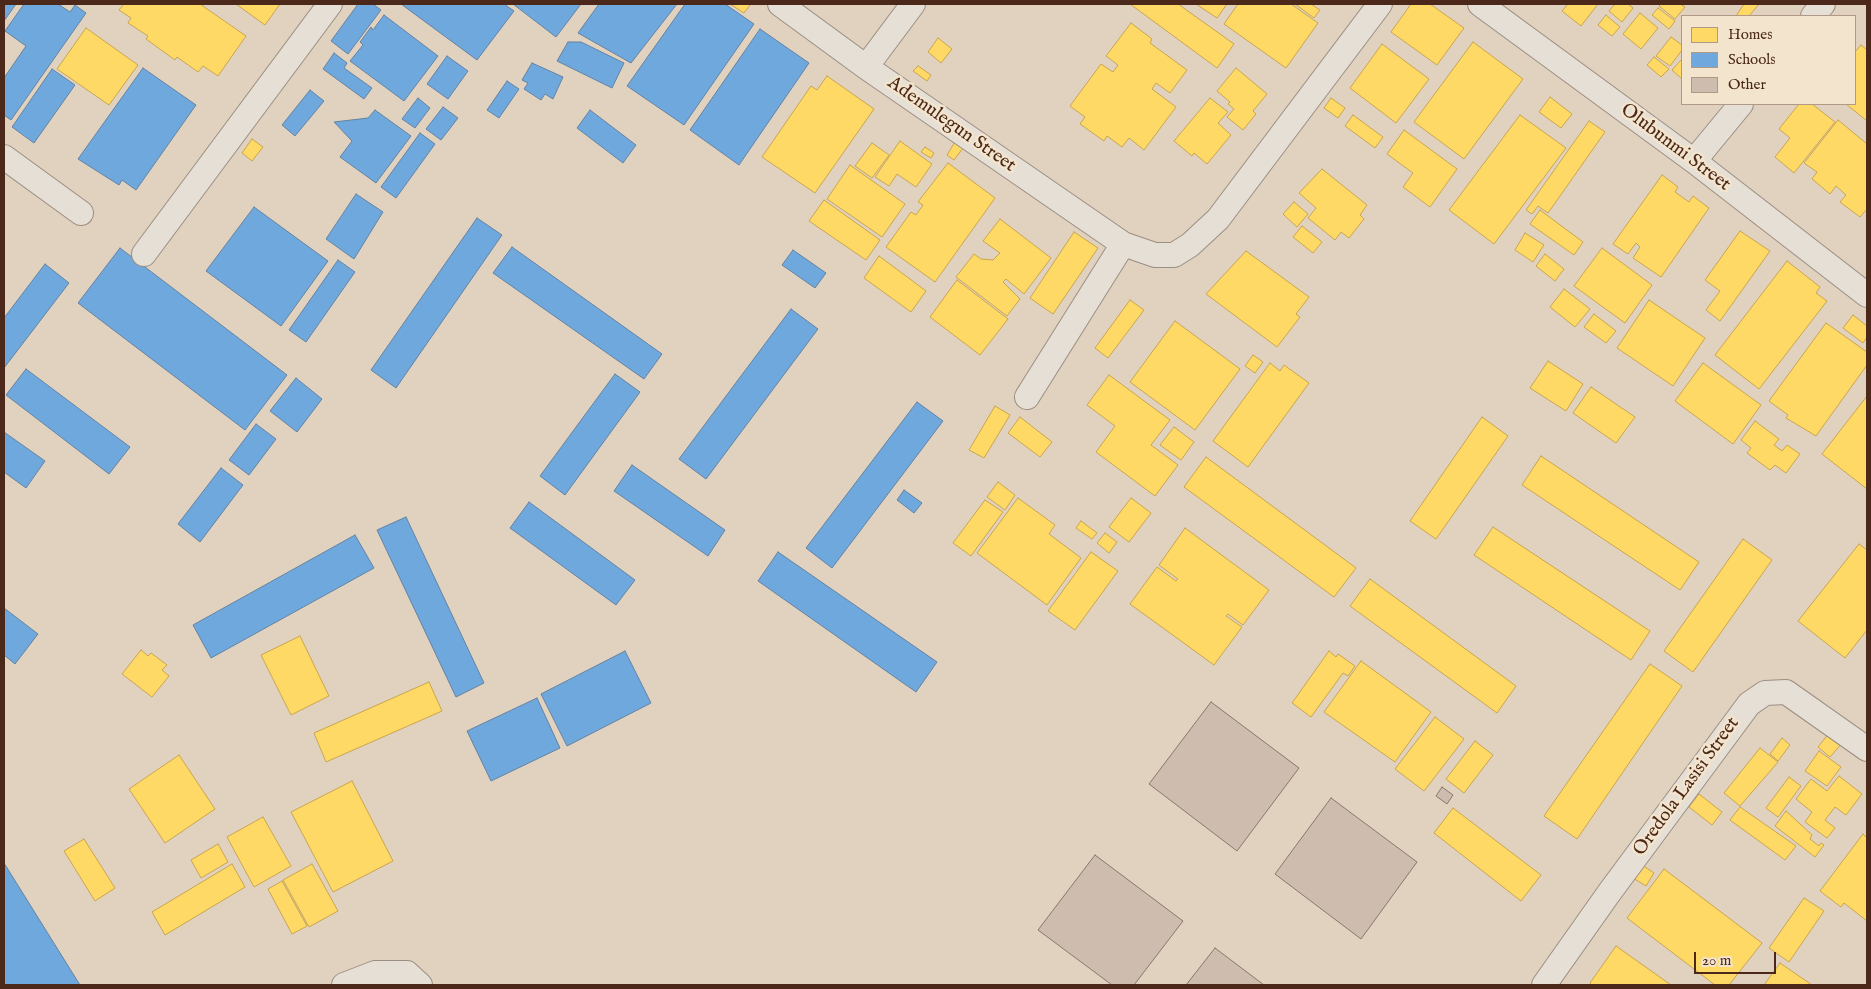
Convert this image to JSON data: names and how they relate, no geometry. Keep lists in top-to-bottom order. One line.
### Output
{"streets":{"street":["Ademulegun Street","Olubunmi Street","Oredola Lasisi Street"]},"legend":["Homes","Schools","Other"],"scale_bar":"20 m"}
